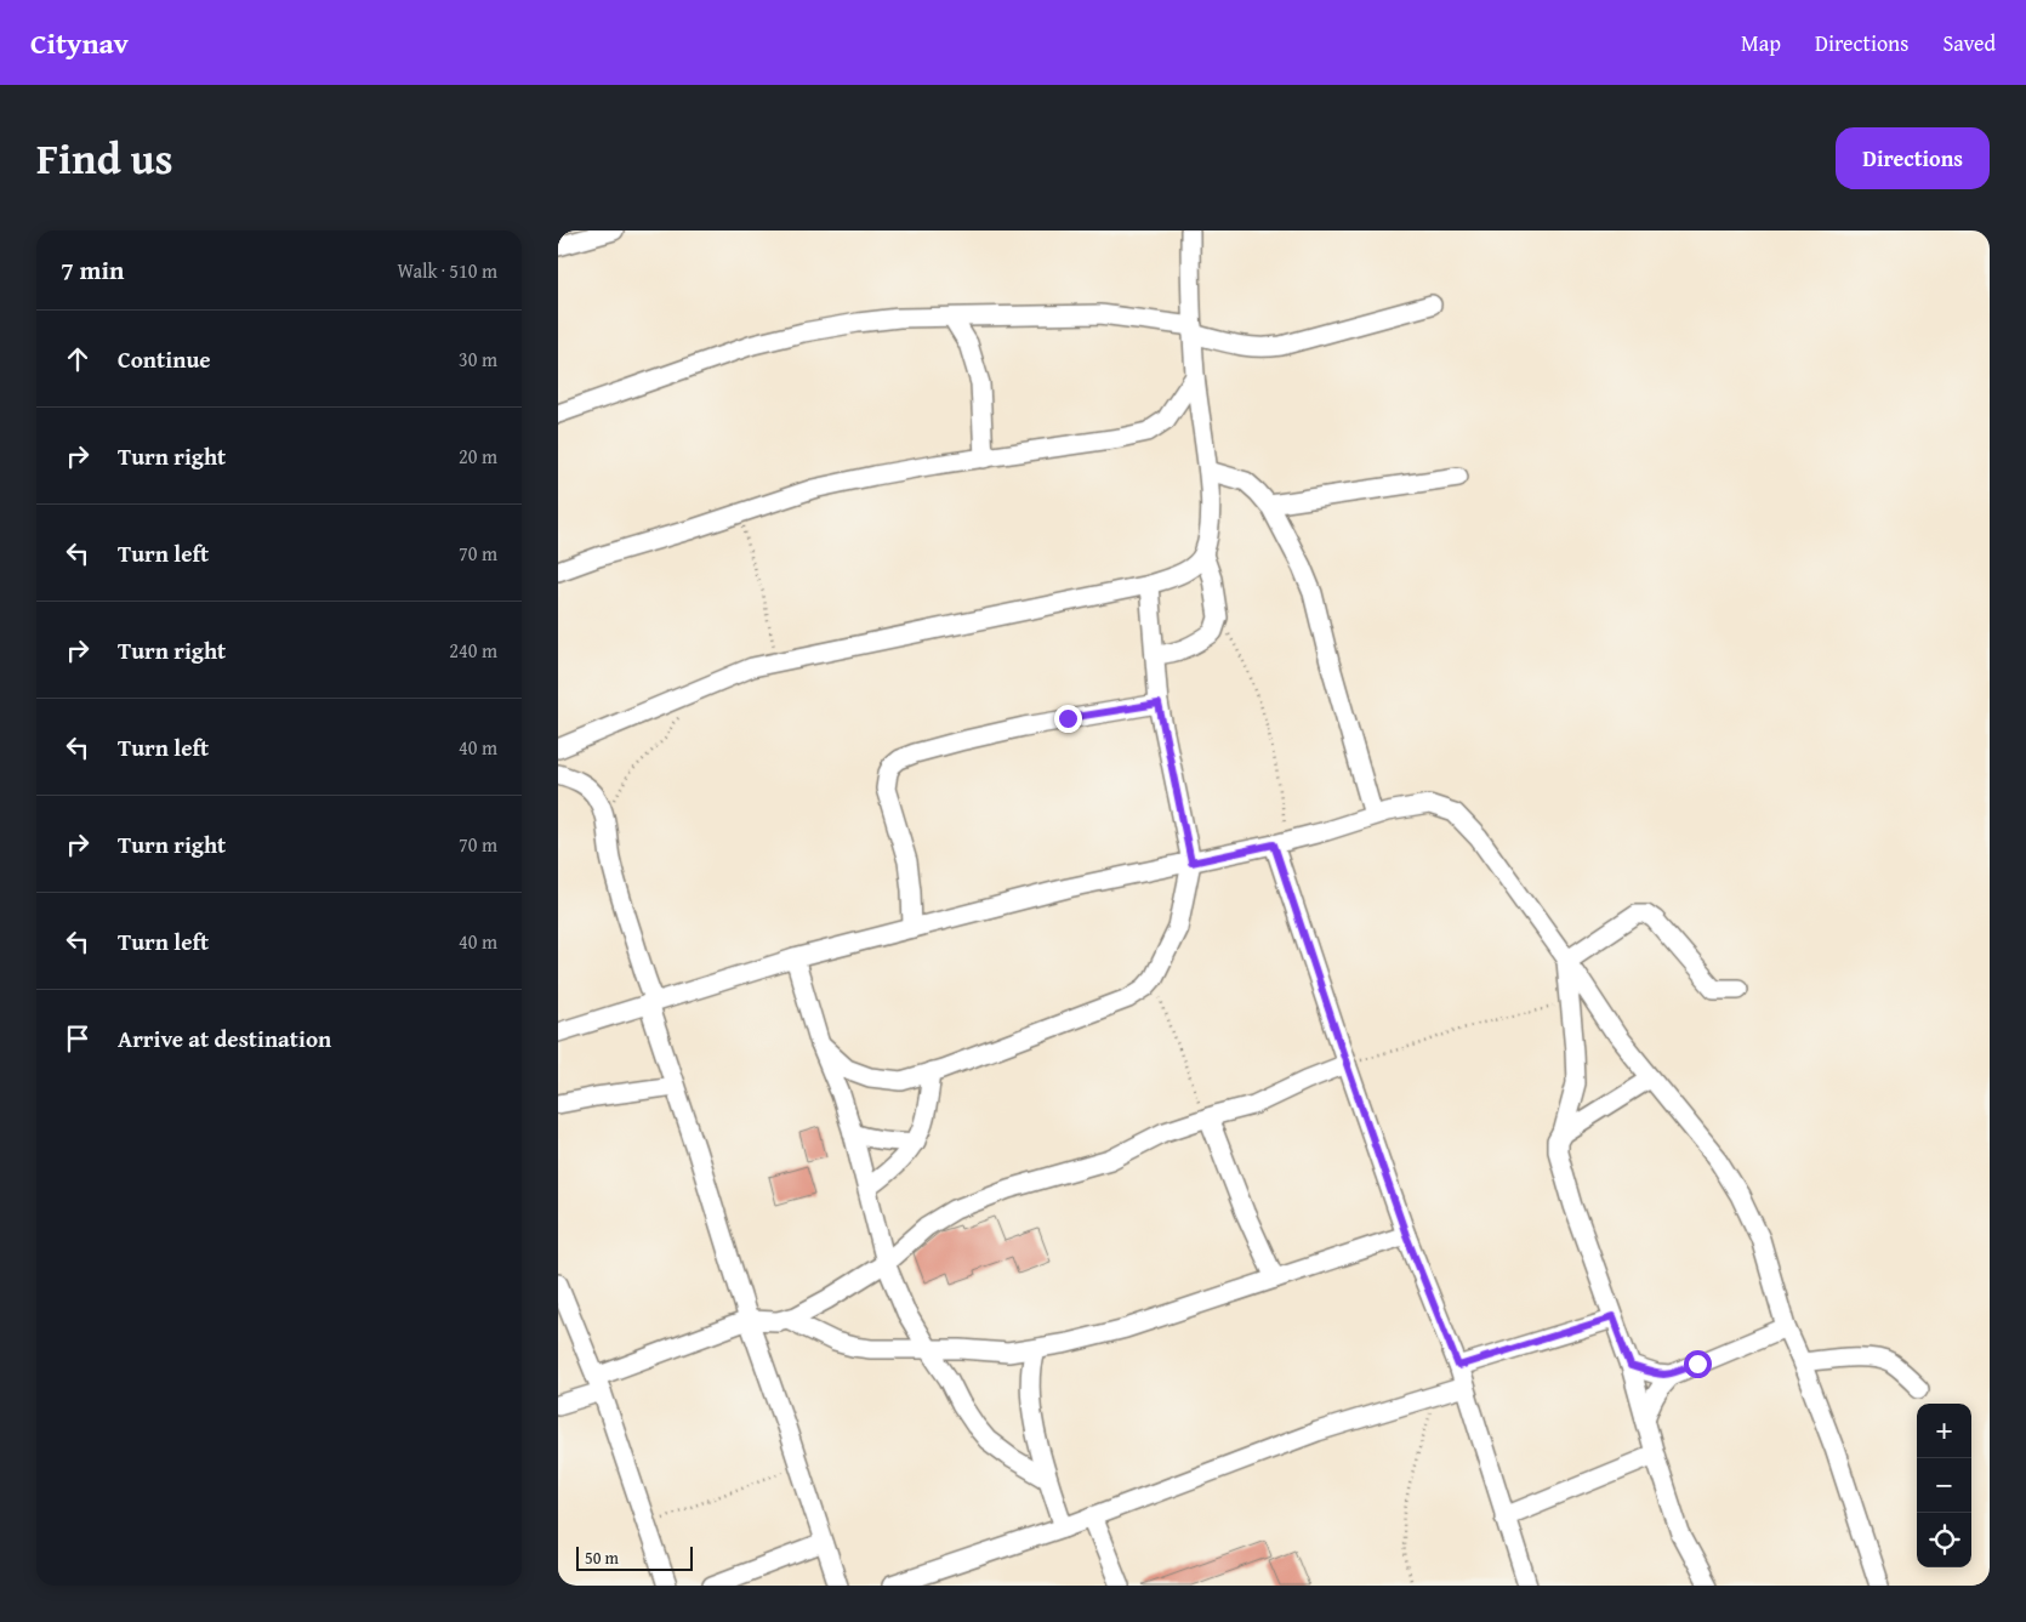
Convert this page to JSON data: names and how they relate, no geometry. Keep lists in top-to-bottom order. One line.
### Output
{"scale_bar":"50 m","page":{"header":"Citynav","nav":["Map","Directions","Saved"],"title":"Find us","buttons":"Directions","heading":["7 min","Walk · 510 m"],"list":[["Continue","30 m"],["Turn right","20 m"],["Turn left","70 m"],["Turn right","240 m"],["Turn left","40 m"],["Turn right","70 m"],["Turn left","40 m"],"Arrive at destination"],"map_buttons":["+","−"],"scale":"50 m"}}
